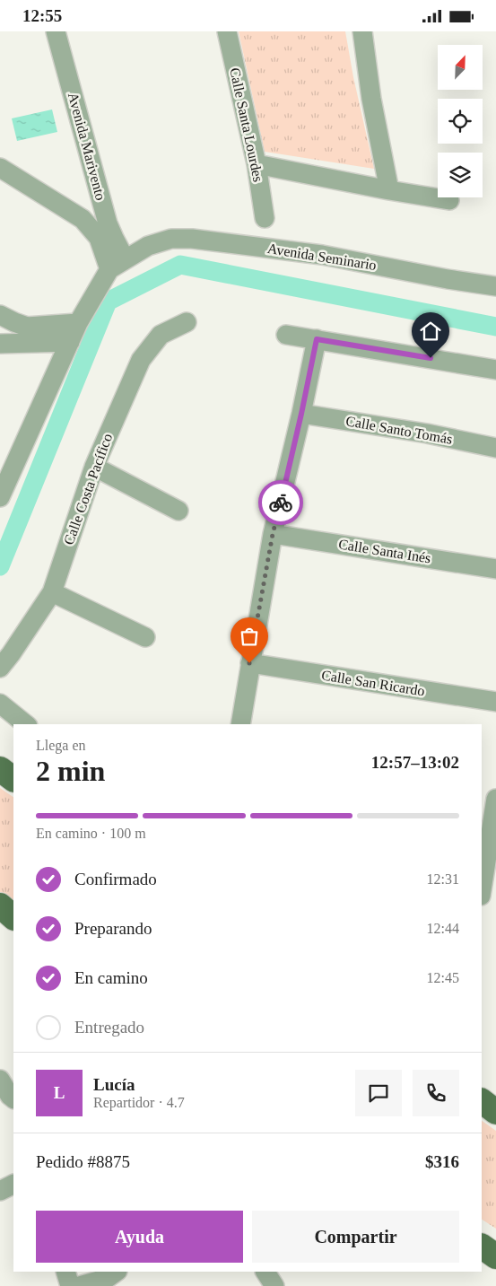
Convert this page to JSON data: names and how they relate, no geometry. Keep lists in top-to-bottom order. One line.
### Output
{"streets":{"street":["Calle Santa Lourdes","Avenida Marivento","Avenida Seminario","Calle Santo Tomás","Calle Costa Pacífico","Calle Santa Inés","Calle San Ricardo"]},"crossings":[["Avenida Marivento","Avenida Seminario"]],"north":"top right","page":{"status":"12:55","heading":["2 min","Llega en","12:57–13:02"],"panel":["Lucía","Repartidor · 4.7","Pedido #8875","$316"],"bar":"En camino · 100 m","list":[["Confirmado","12:31"],["Preparando","12:44"],["En camino","12:45"],"Entregado"],"round":"L","buttons":["Ayuda","Compartir"]}}
